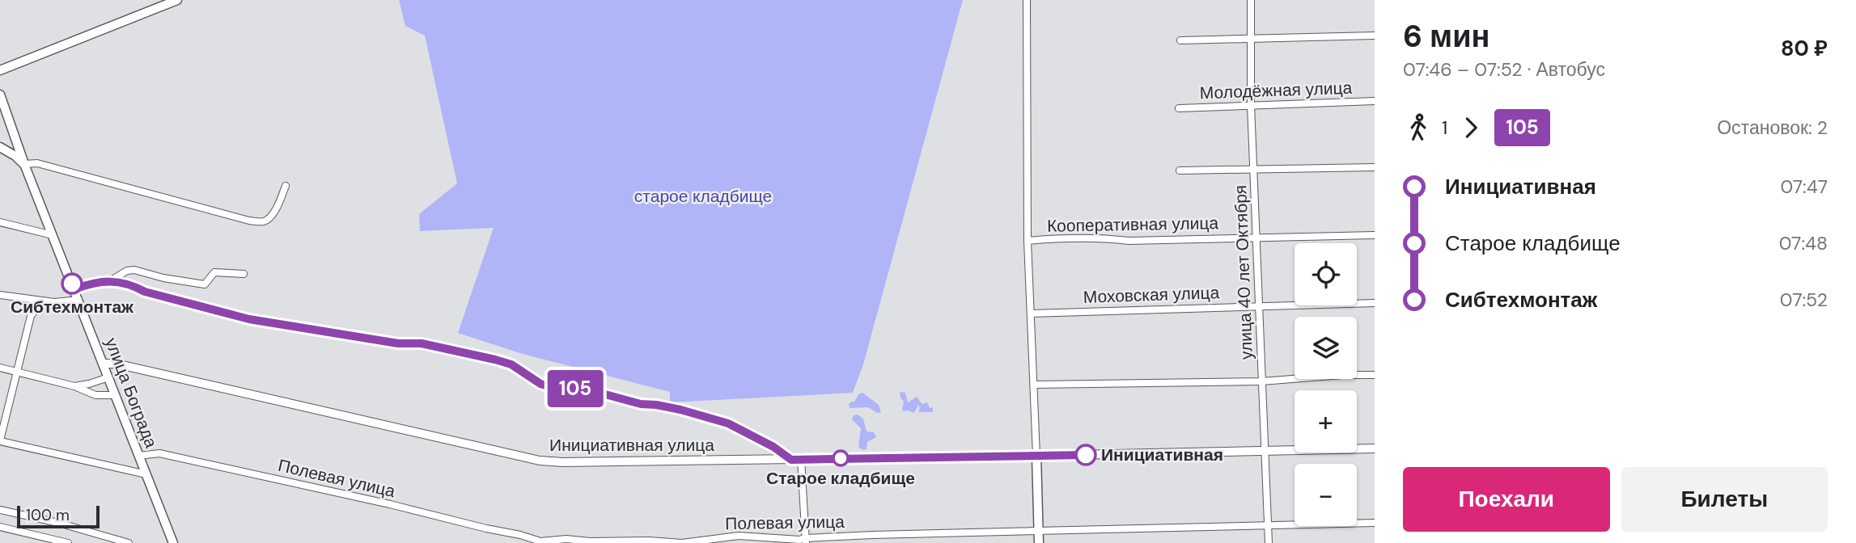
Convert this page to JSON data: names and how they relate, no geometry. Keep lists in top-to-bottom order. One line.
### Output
{"streets":{"main road":["улица Бограда"],"street":["Молодёжная улица","Кооперативная улица","улица 40 лет Октября","Моховская улица","Инициативная улица","Полевая улица"]},"crossings":[["Молодёжная улица","улица 40 лет Октября"],["Кооперативная улица","улица 40 лет Октября"],["улица 40 лет Октября","Моховская улица"],["улица 40 лет Октября","Инициативная улица"],["улица 40 лет Октября","Полевая улица"],["улица Бограда","Инициативная улица"],["улица Бограда","Полевая улица"]],"parks":["старое кладбище"],"places":["Сибтехмонтаж","Инициативная","Старое кладбище"],"lines":["bus line 105"],"scale_bar":"100 m","page":{"on_map":"105","heading":["6 мин","07:46 – 07:52 · Автобус","80 ₽"],"legs":["1","105","Остановок: 2"],"list":[{"name":"Инициативная","value":"07:47"},{"name":"Старое кладбище","value":"07:48"},{"name":"Сибтехмонтаж","value":"07:52"}],"map_buttons":["+","−"],"buttons":["Поехали","Билеты"],"scale":"100 m"}}
